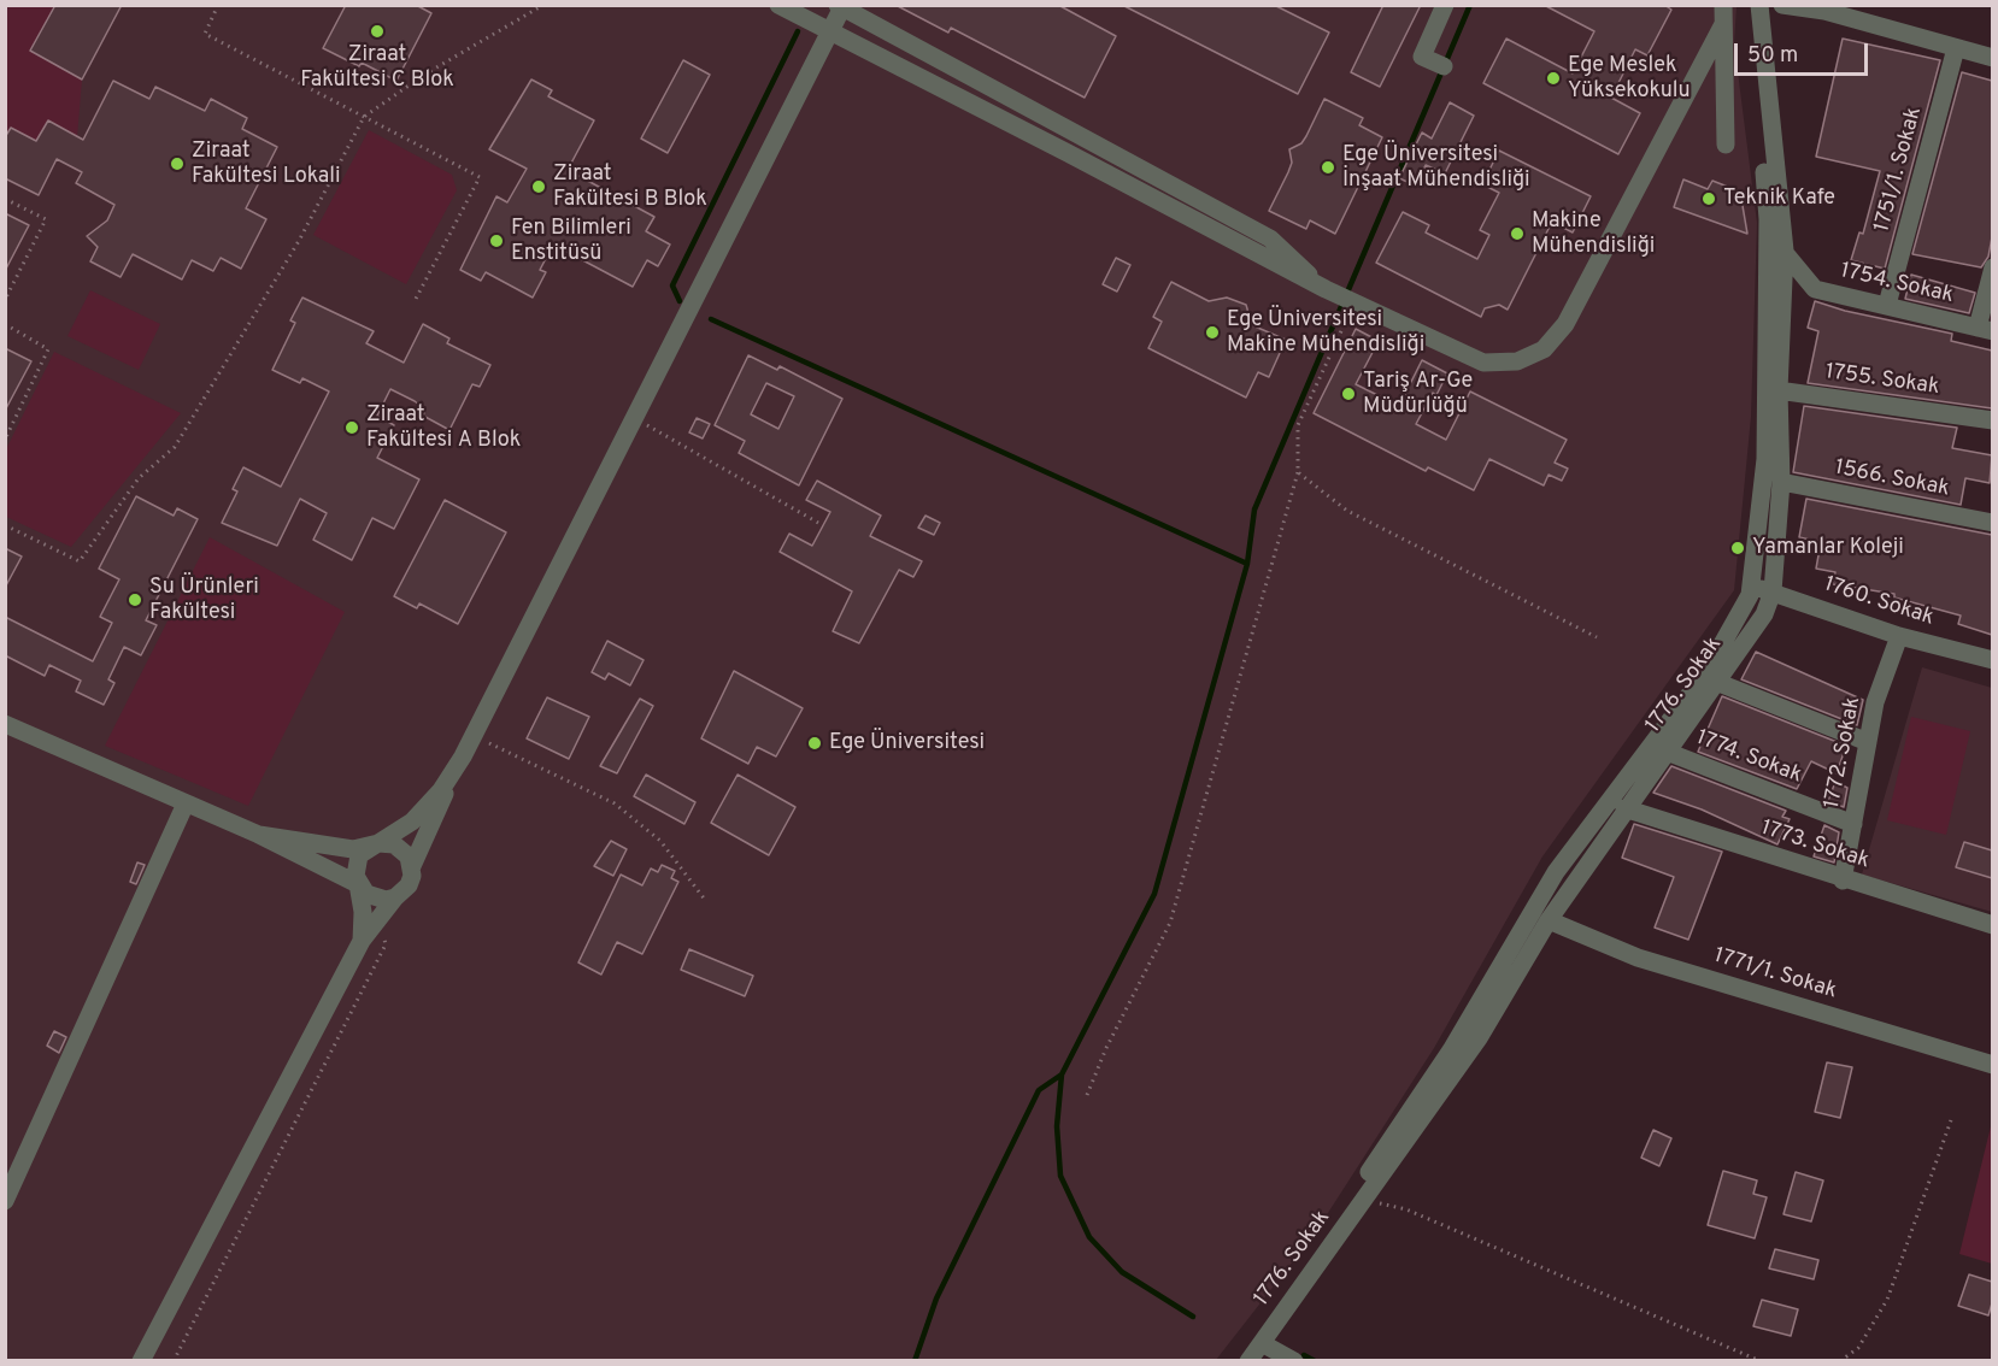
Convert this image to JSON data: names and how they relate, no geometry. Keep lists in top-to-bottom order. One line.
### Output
{"streets":{"street":["1751/1. Sokak","1754. Sokak","1755. Sokak","1566. Sokak","1760. Sokak","1776. Sokak","1772. Sokak","1774. Sokak","1773. Sokak","1771/1. Sokak"]},"crossings":[["1751/1. Sokak","1754. Sokak"],["1754. Sokak","1776. Sokak"],["1755. Sokak","1776. Sokak"],["1566. Sokak","1776. Sokak"],["1760. Sokak","1776. Sokak"],["1760. Sokak","1772. Sokak"],["1776. Sokak","1774. Sokak"],["1776. Sokak","1773. Sokak"],["1776. Sokak","1771/1. Sokak"],["1772. Sokak","1774. Sokak"],["1772. Sokak","1773. Sokak"]],"places":["Ziraat Fakültesi C Blok","Ege Meslek Yüksekokulu","Ziraat Fakültesi Lokali","Ege Üniversitesi İnşaat Mühendisliği","Ziraat Fakültesi B Blok","Teknik Kafe","Makine Mühendisliği","Fen Bilimleri Enstitüsü","Ege Üniversitesi Makine Mühendisliği","Tariş Ar-Ge Müdürlüğü","Ziraat Fakültesi A Blok","Yamanlar Koleji","Su Ürünleri Fakültesi","Ege Üniversitesi"],"scale_bar":"50 m"}
